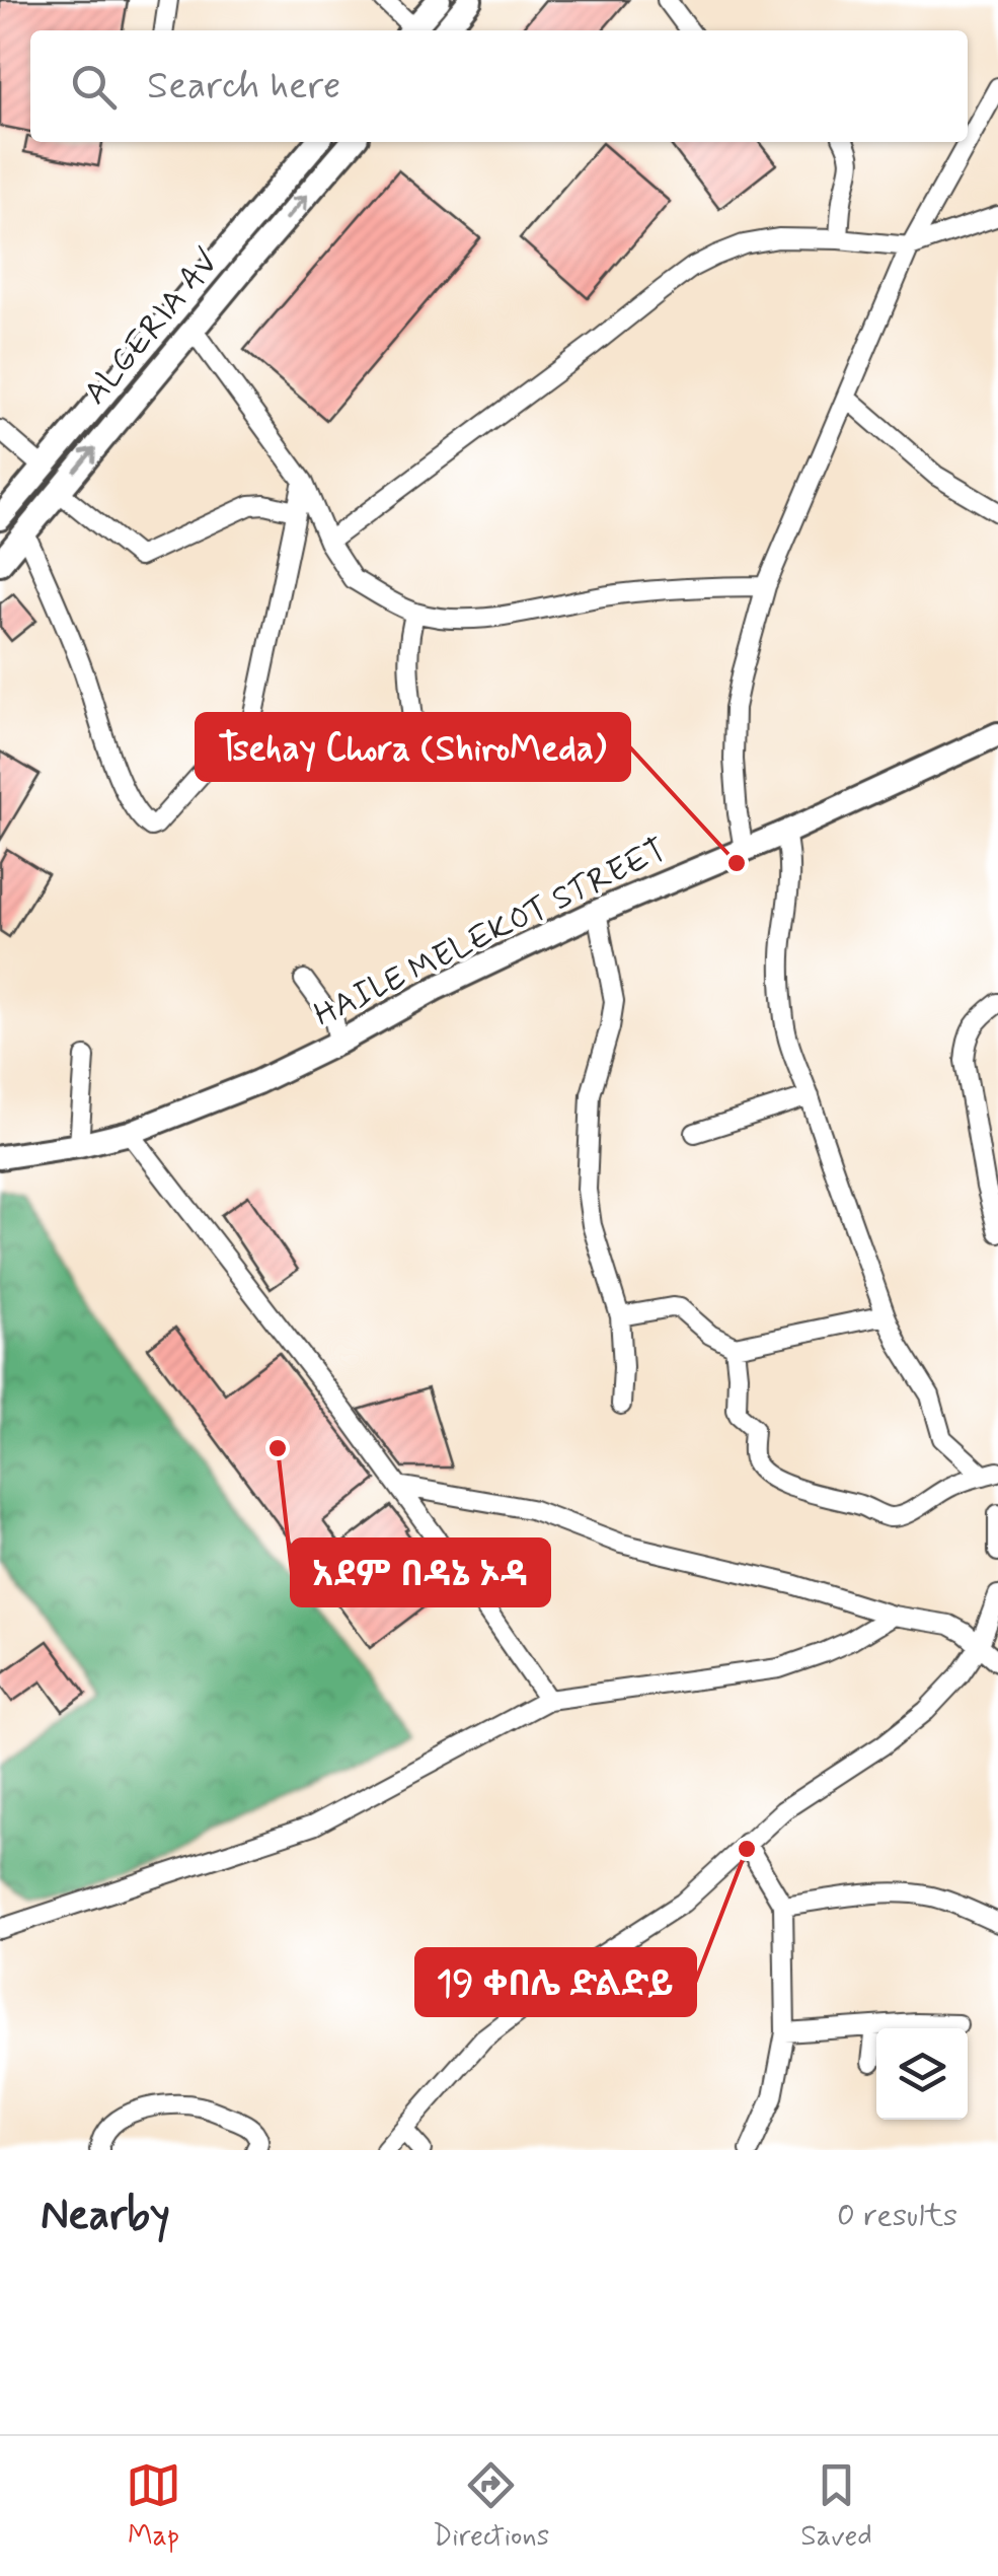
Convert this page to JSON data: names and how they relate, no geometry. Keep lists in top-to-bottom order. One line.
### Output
{"streets":{"main road":["ALGERIA AV","HAILE MELEKOT STREET"]},"places":["Tsehay Chora (ShiroMeda)","አደም በዳኔ ኦዳ","19 ቀበሌ ድልድይ"],"page":{"search":"Search here","heading":["Nearby","0 results"],"nav":["Map","Directions","Saved"]}}
